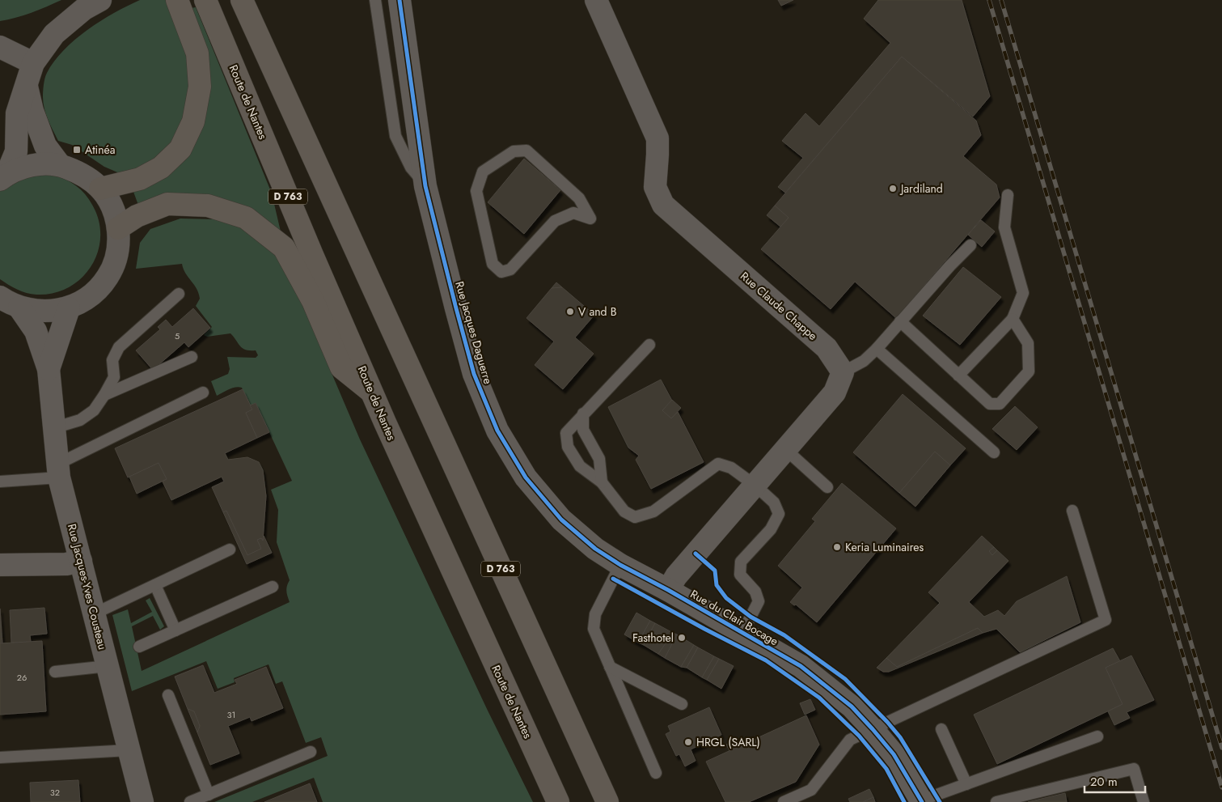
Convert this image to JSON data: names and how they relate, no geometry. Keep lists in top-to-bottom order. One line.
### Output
{"streets":{"highway":["Route de Nantes","D 763"],"street":["Rue Claude Chappe","Rue Jacques Daguerre","Rue Jacques-Yves Cousteau","Rue du Clair Bocage"]},"crossings":[["Rue Jacques Daguerre","Rue du Clair Bocage"]],"places":{"transit":["Atinéa"],"other":["Jardiland","V and B","Keria Luminaires","Fasthotel","HRGL (SARL)"]},"house_numbers":["5","26","31","32"],"scale_bar":"20 m"}
